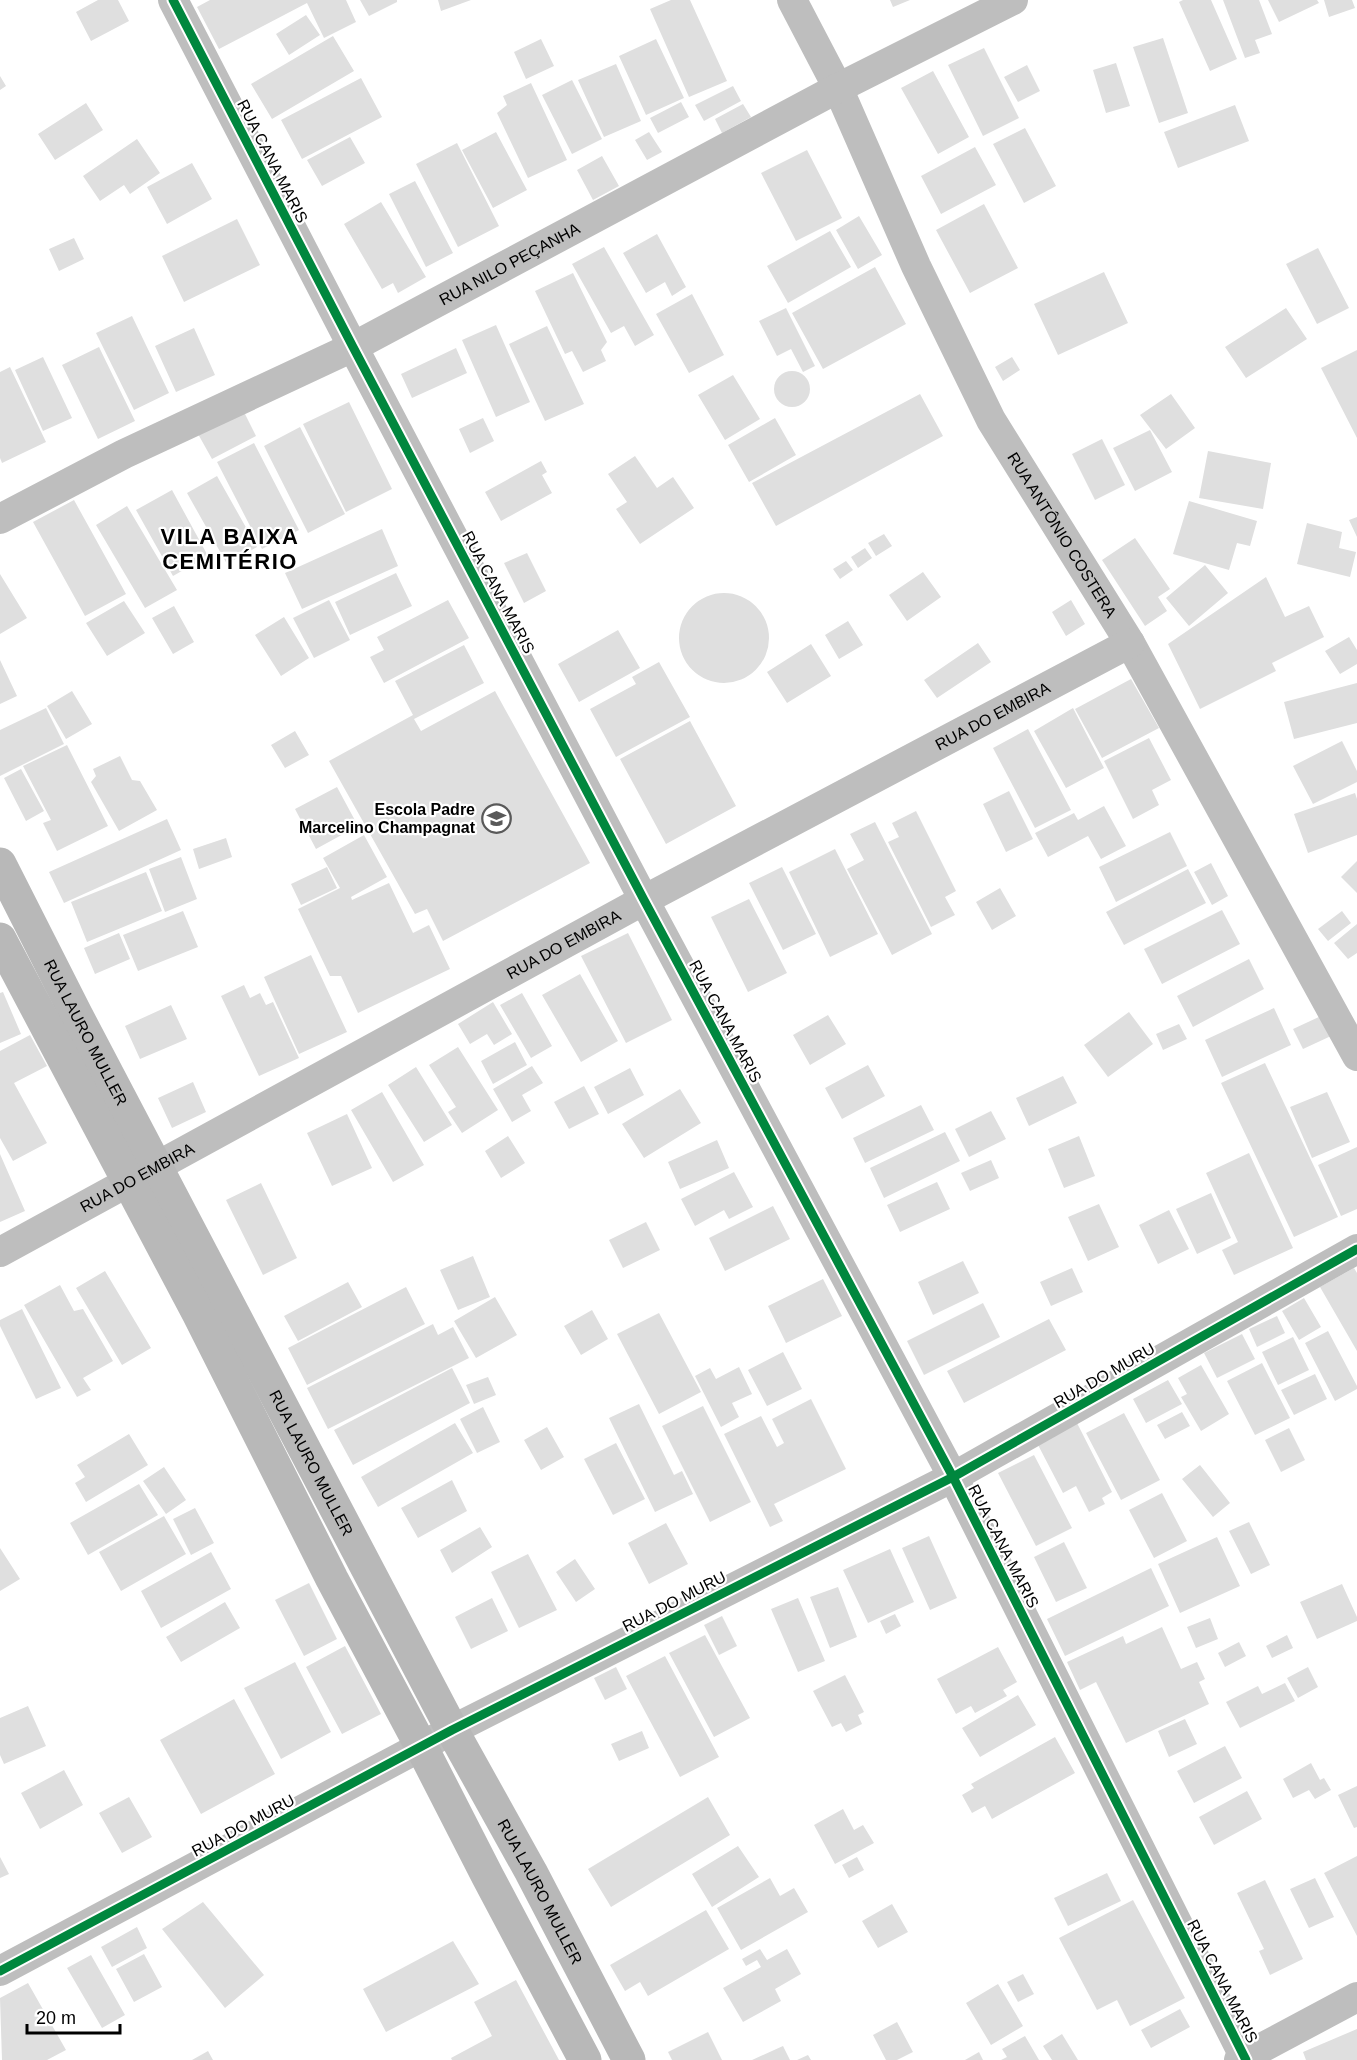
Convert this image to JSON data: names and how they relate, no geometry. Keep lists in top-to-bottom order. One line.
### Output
{"streets":{"street":["RUA CANA MARIS","RUA NILO PEÇANHA","RUA ANTÔNIO COSTERA","RUA DO EMBIRA","RUA LAURO MULLER","RUA DO MURU"]},"crossings":[["RUA CANA MARIS","RUA NILO PEÇANHA"],["RUA CANA MARIS","RUA DO EMBIRA"],["RUA CANA MARIS","RUA DO MURU"],["RUA NILO PEÇANHA","RUA ANTÔNIO COSTERA"],["RUA ANTÔNIO COSTERA","RUA DO EMBIRA"],["RUA DO EMBIRA","RUA LAURO MULLER"],["RUA LAURO MULLER","RUA DO MURU"]],"districts":["VILA BAIXA CEMITÉRIO"],"places":{"school or university":["Escola Padre Marcelino Champagnat"]},"scale_bar":"20 m"}
